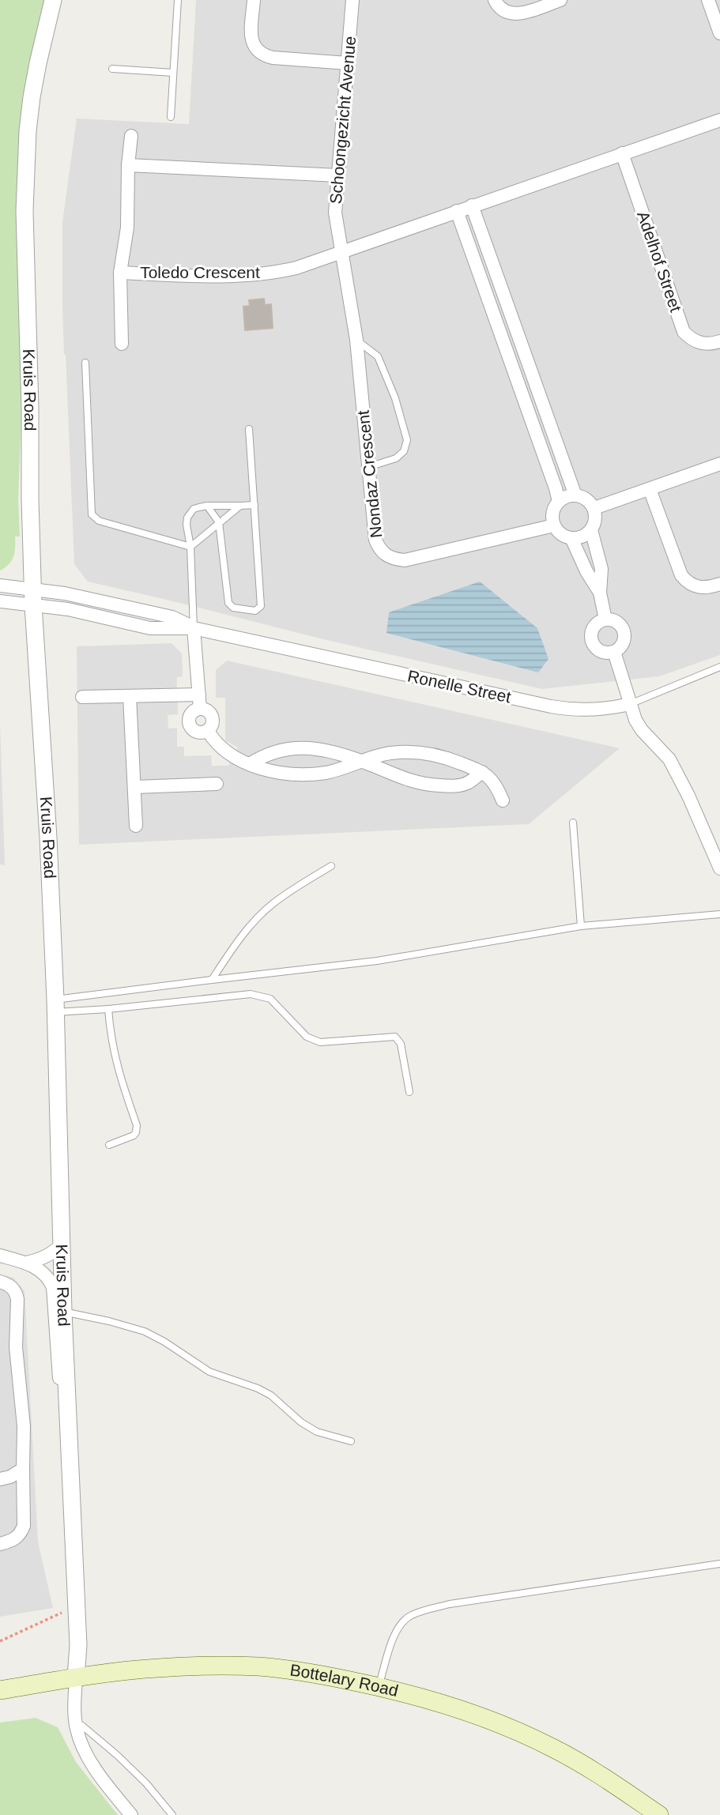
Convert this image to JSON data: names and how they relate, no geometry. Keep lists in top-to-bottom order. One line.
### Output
{"streets":{"main road":["Bottelary Road"],"street":["Schoongezicht Avenue","Adelhof Street","Toledo Crescent","Kruis Road","Nondaz Crescent","Ronelle Street"]},"crossings":[["Schoongezicht Avenue","Toledo Crescent"],["Schoongezicht Avenue","Nondaz Crescent"],["Toledo Crescent","Nondaz Crescent"],["Kruis Road","Ronelle Street"],["Kruis Road","Bottelary Road"]]}
